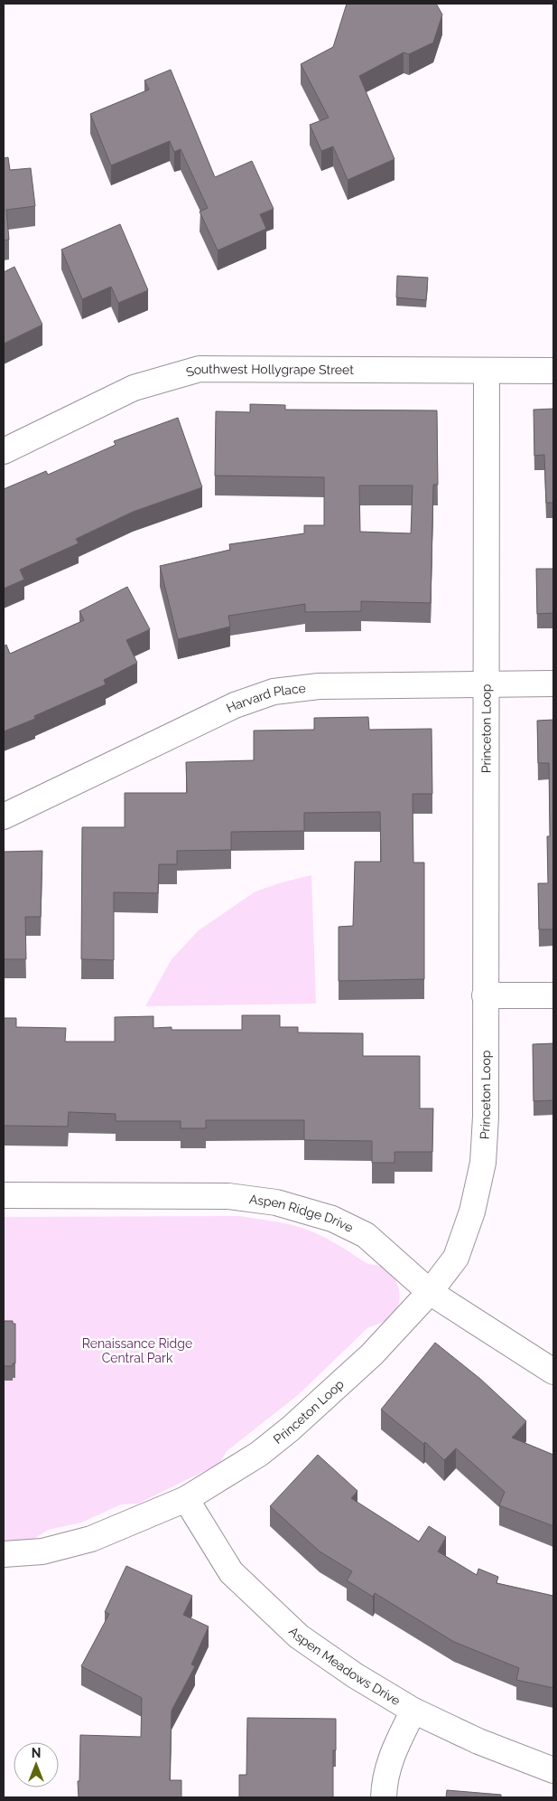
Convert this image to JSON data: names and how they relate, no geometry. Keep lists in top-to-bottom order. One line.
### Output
{"streets":{"street":["Southwest Hollygrape Street","Harvard Place","Princeton Loop","Aspen Ridge Drive","Aspen Meadows Drive"]},"crossings":[["Southwest Hollygrape Street","Princeton Loop"],["Harvard Place","Princeton Loop"],["Princeton Loop","Aspen Ridge Drive"],["Princeton Loop","Aspen Meadows Drive"]],"parks":["Renaissance Ridge Central Park"],"north":"top"}
